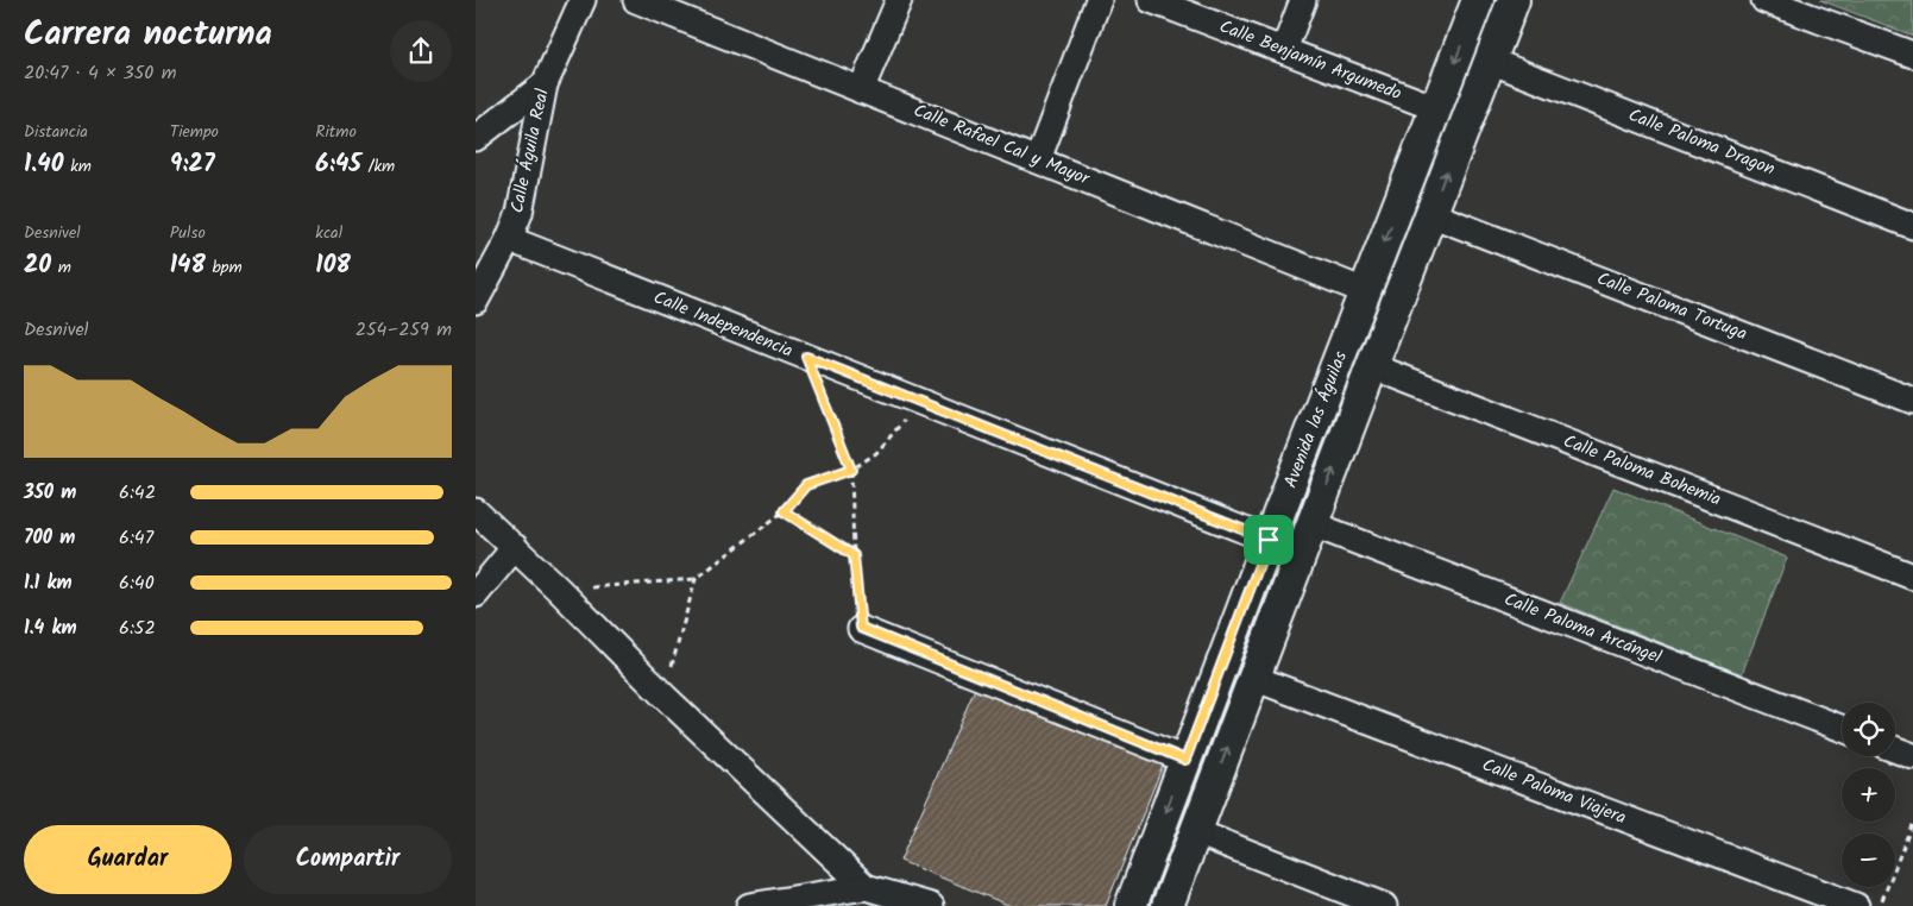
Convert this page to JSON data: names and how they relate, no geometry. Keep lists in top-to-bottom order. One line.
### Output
{"streets":{"street":["Calle Benjamín Argumedo","Calle Paloma Dragon","Calle Rafael Cal y Mayor","Calle Águila Real","Calle Paloma Tortuga","Calle Independencia","Avenida las Águilas","Calle Paloma Bohemia","Calle Paloma Arcángel","Calle Paloma Viajera"]},"crossings":[["Calle Benjamín Argumedo","Avenida las Águilas"],["Calle Paloma Dragon","Avenida las Águilas"],["Calle Rafael Cal y Mayor","Avenida las Águilas"],["Calle Águila Real","Calle Independencia"],["Calle Paloma Tortuga","Avenida las Águilas"],["Calle Independencia","Avenida las Águilas"],["Avenida las Águilas","Calle Paloma Bohemia"],["Avenida las Águilas","Calle Paloma Arcángel"],["Avenida las Águilas","Calle Paloma Viajera"]],"page":{"heading":["Carrera nocturna","20:47 · 4 × 350 m"],"stats":[["Distancia","1.40 km"],["Tiempo","9:27"],["Ritmo","6:45 /km"],["Desnivel","20 m"],["Pulso","148 bpm"],["kcal","108"]],"chart":["Desnivel","254–259 m"],"list":[{"name":"350 m","note":"6:42"},{"name":"700 m","note":"6:47"},{"name":"1.1 km","note":"6:40"},{"name":"1.4 km","note":"6:52"}],"map_buttons":["+","−"],"buttons":["Guardar","Compartir"]}}
